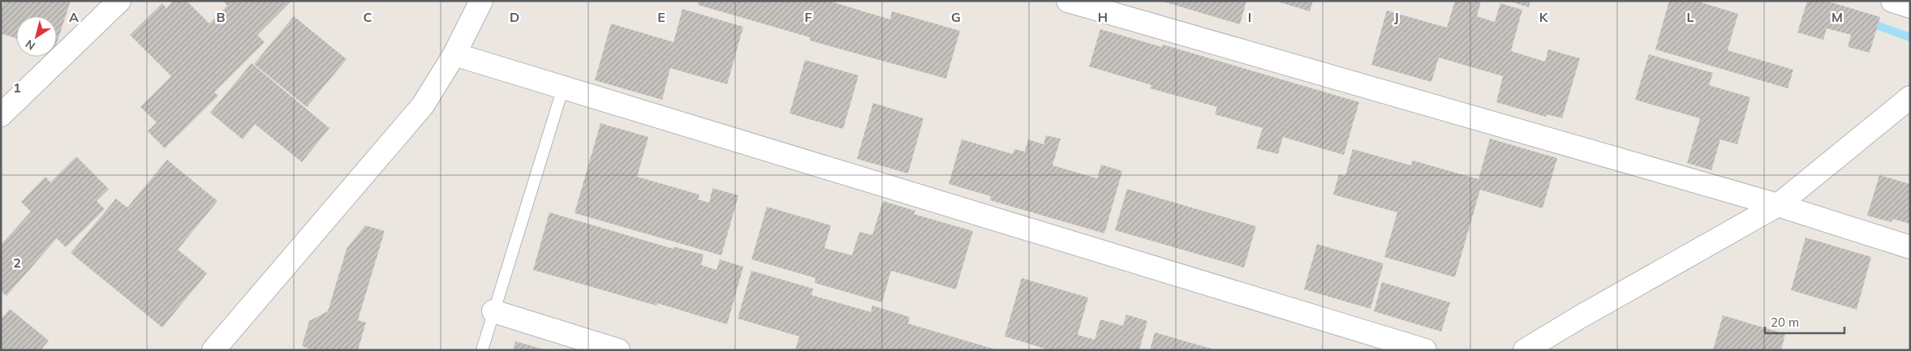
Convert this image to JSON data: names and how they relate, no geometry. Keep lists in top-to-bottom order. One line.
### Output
{"scale_bar":"20 m","north":"bottom left","grid":{"columns":["A","B","C","D","E","F","G","H","I","J","K","L","M"],"rows":["1","2"]}}
